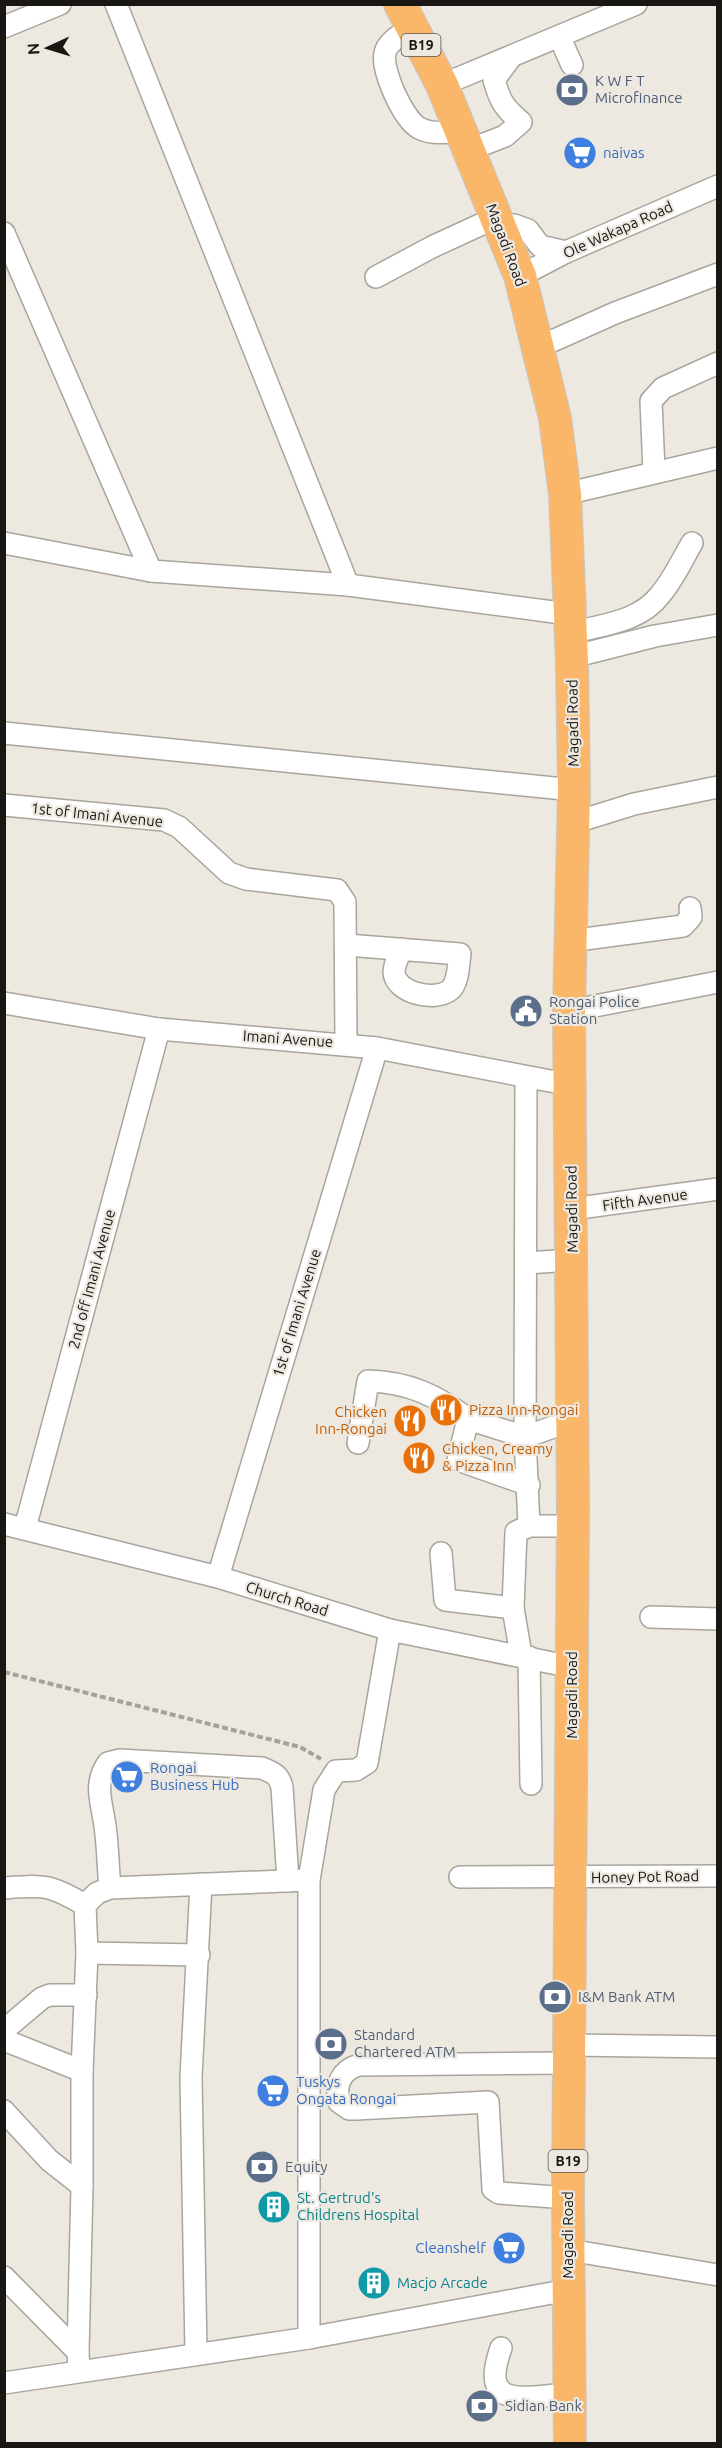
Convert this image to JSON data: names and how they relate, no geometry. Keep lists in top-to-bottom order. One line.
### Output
{"streets":{"highway":["B19","Magadi Road"],"street":["Ole Wakapa Road","1st of Imani Avenue","Imani Avenue","Fifth Avenue","2nd off Imani Avenue","Church Road","Honey Pot Road"]},"crossings":[["Ole Wakapa Road","Magadi Road"],["Magadi Road","Imani Avenue"],["Magadi Road","Fifth Avenue"],["Magadi Road","Church Road"],["Magadi Road","Honey Pot Road"],["1st of Imani Avenue","Imani Avenue"],["1st of Imani Avenue","Church Road"],["Imani Avenue","2nd off Imani Avenue"],["2nd off Imani Avenue","Church Road"]],"places":{"bank":["K W F T Microfinance","I&M Bank ATM","Standard Chartered ATM","Equity","Sidian Bank"],"supermarket":["naivas","Rongai Business Hub","Tuskys Ongata Rongai","Cleanshelf"],"public building":["Rongai Police Station"],"restaurant":["Pizza Inn-Rongai","Chicken Inn-Rongai","Chicken, Creamy & Pizza Inn"],"building":["St. Gertrud's Childrens Hospital","Macjo Arcade"]},"north":"left"}
